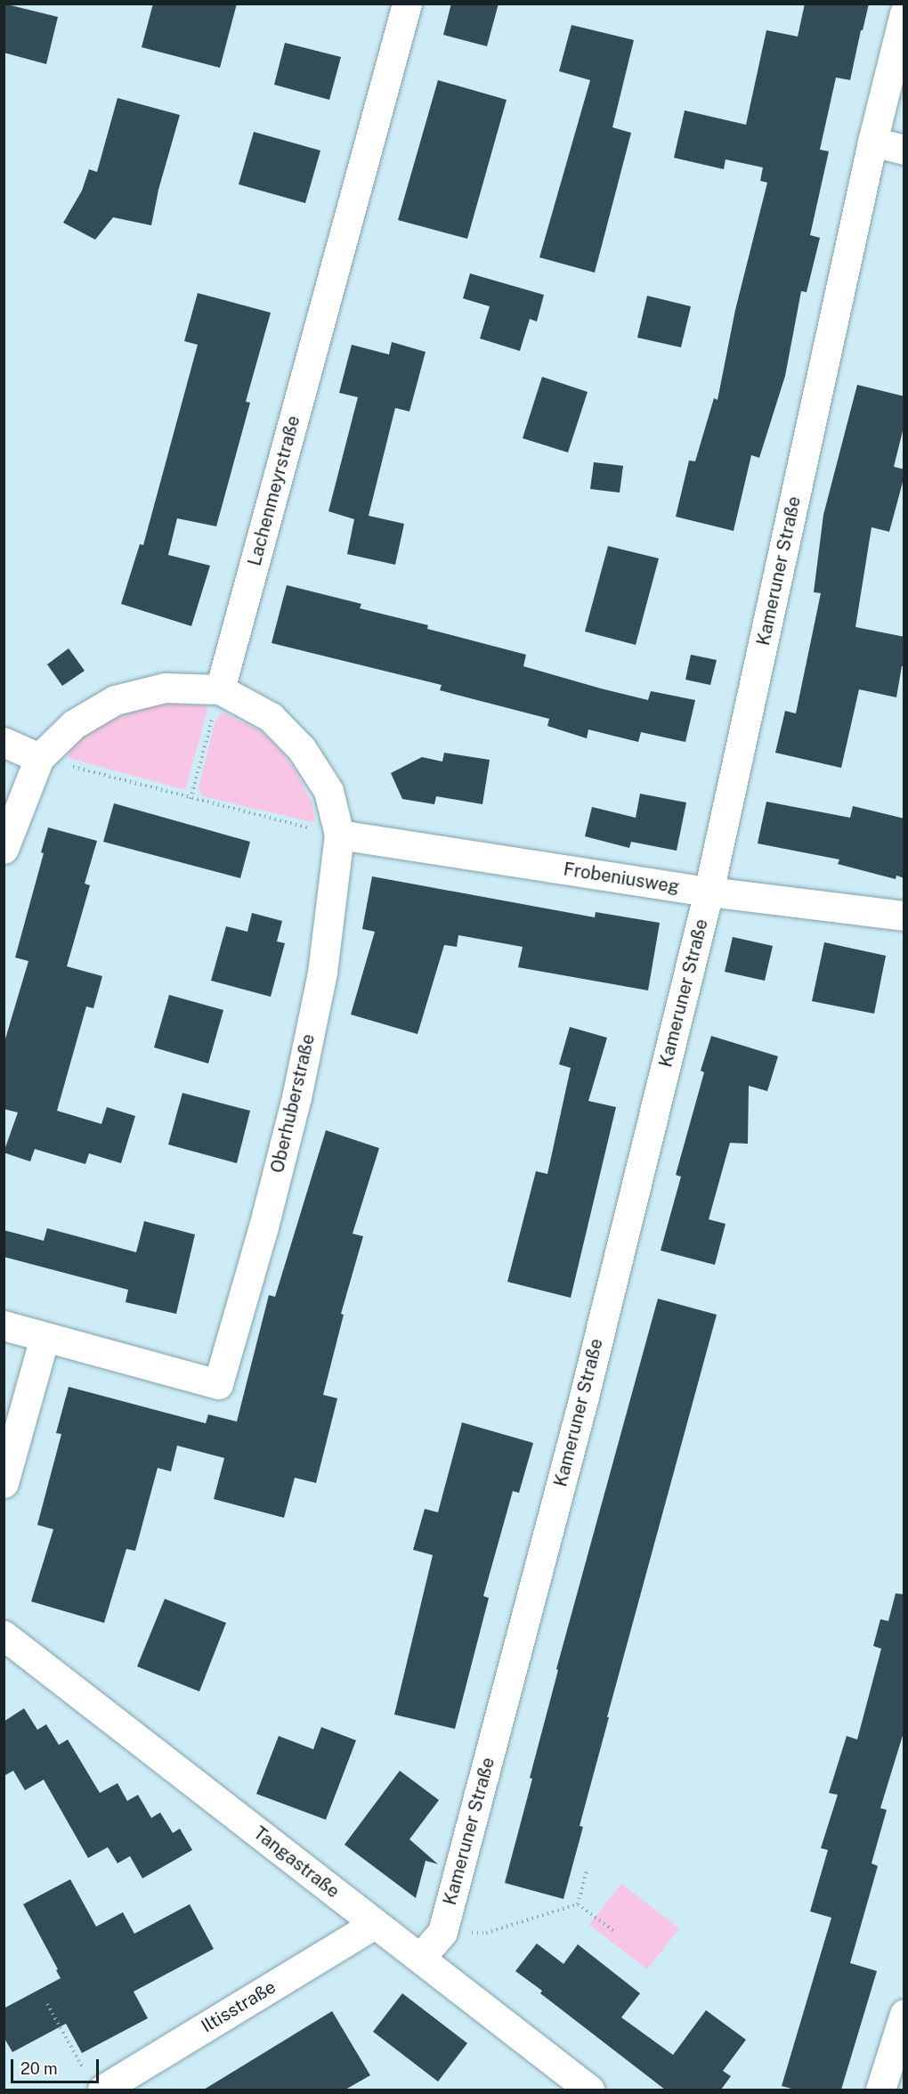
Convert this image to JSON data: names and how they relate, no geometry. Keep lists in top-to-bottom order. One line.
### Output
{"streets":{"street":["Lachenmeyrstraße","Kameruner Straße","Frobeniusweg","Oberhuberstraße","Tangastraße","Iltisstraße"]},"crossings":[["Lachenmeyrstraße","Oberhuberstraße"],["Kameruner Straße","Frobeniusweg"],["Kameruner Straße","Tangastraße"],["Frobeniusweg","Oberhuberstraße"],["Tangastraße","Iltisstraße"]],"scale_bar":"20 m"}
